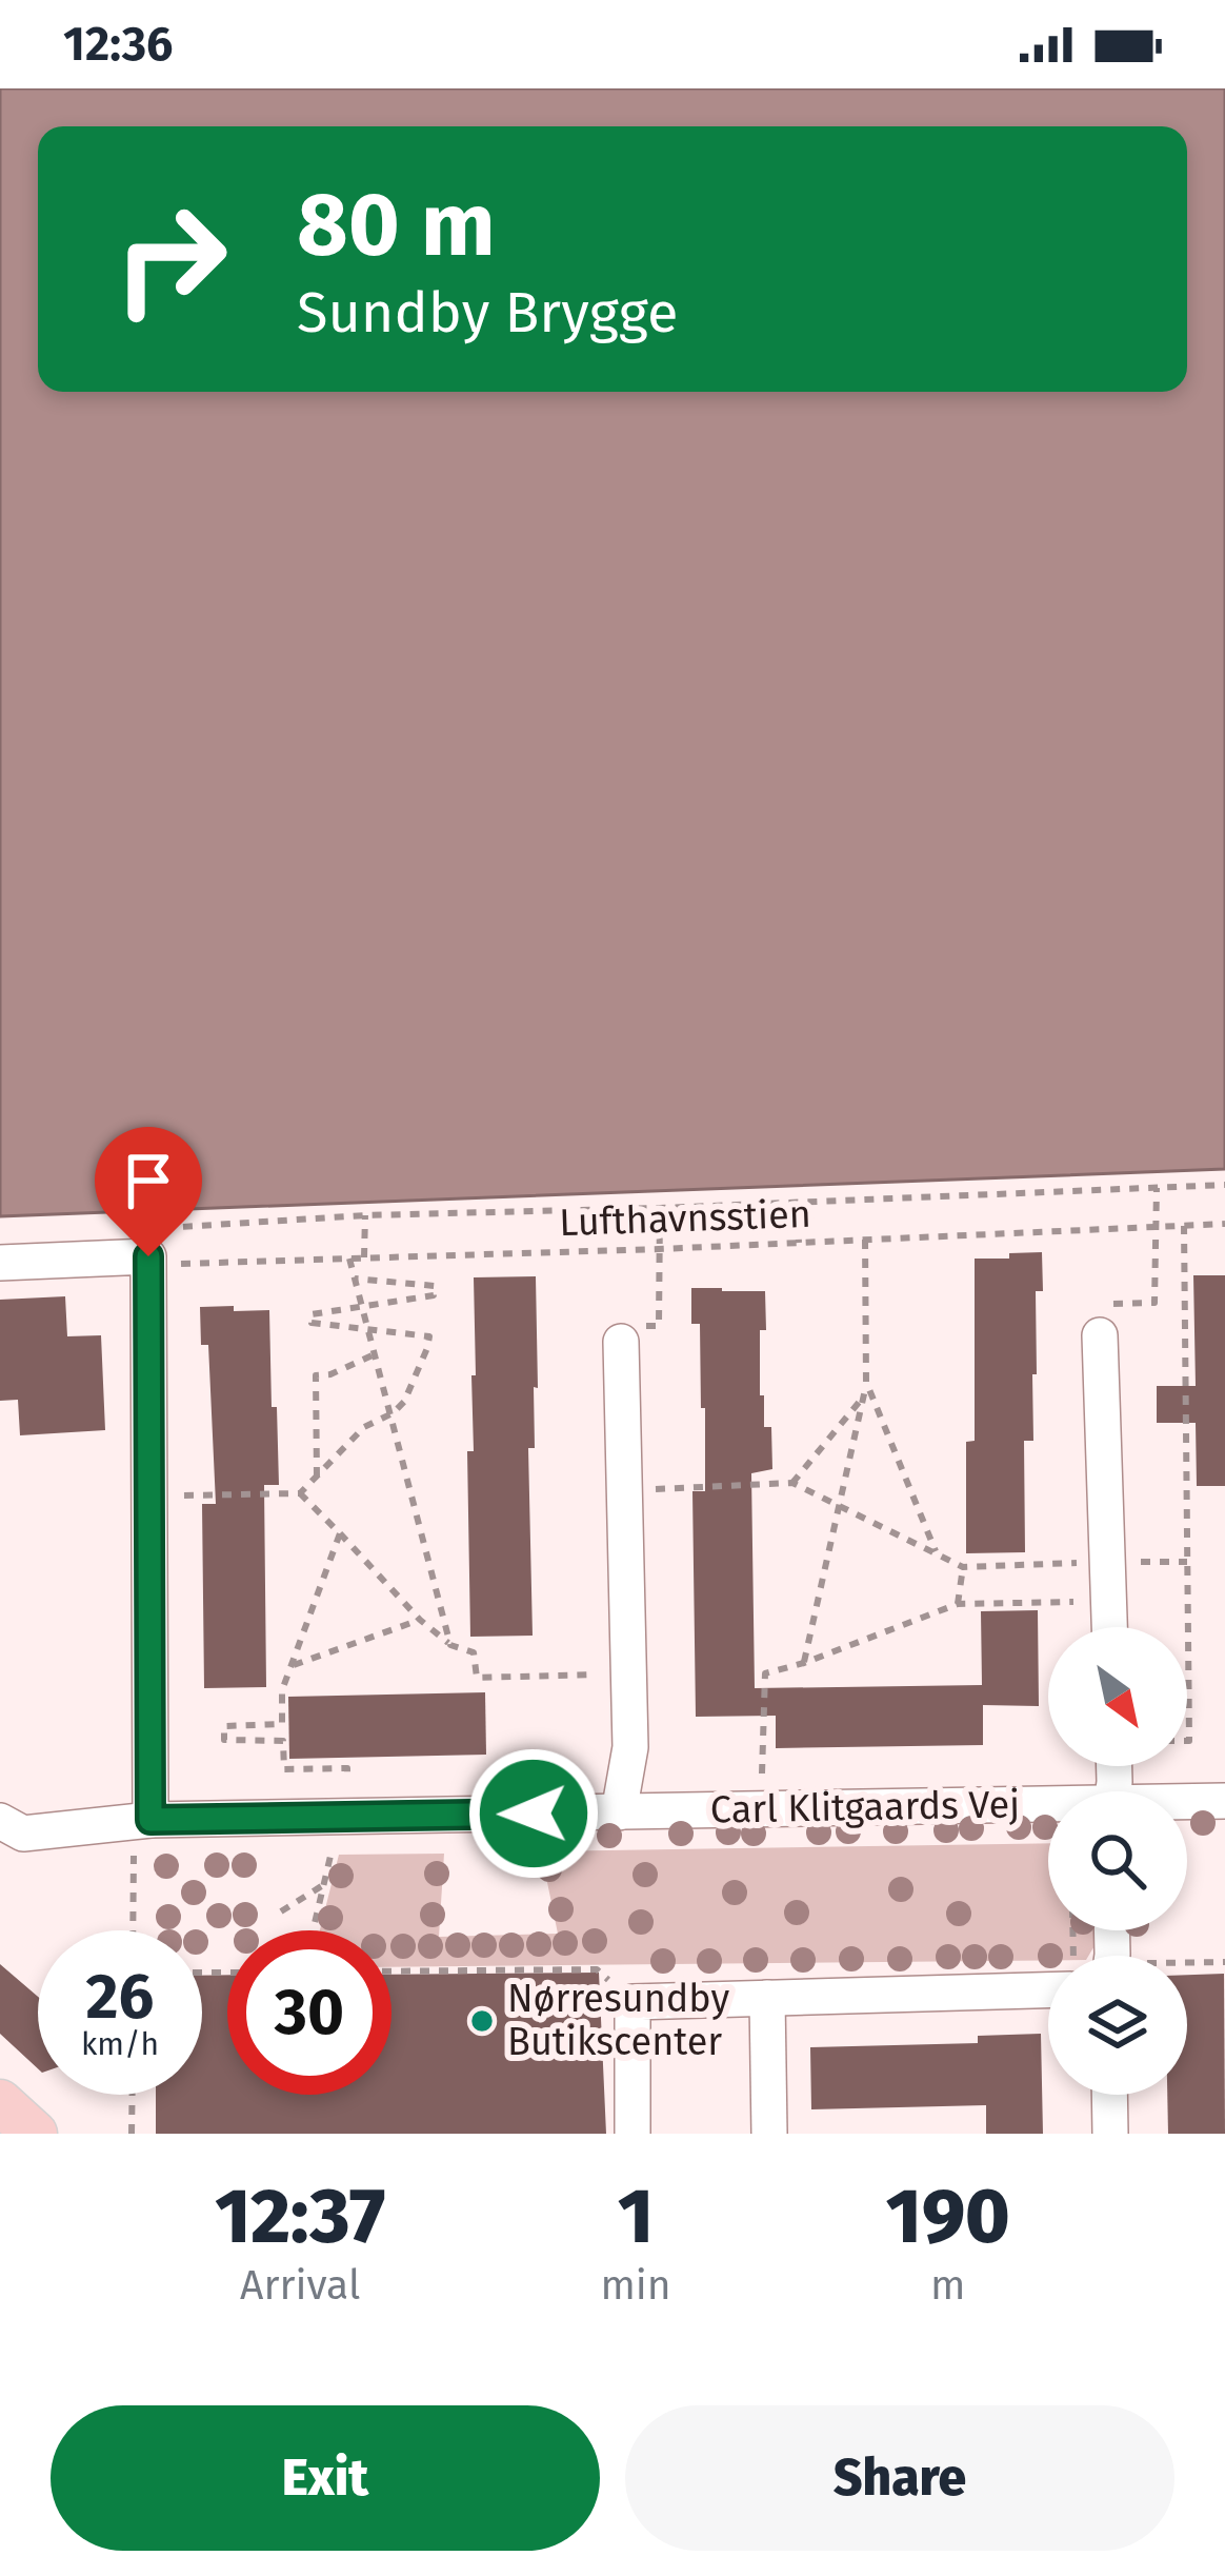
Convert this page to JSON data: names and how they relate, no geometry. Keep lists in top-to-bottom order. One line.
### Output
{"streets":{"street":["Carl Klitgaards Vej"],"path":["Lufthavnsstien"]},"places":["Nørresundby Butikscenter"],"north":"bottom right","page":{"status":"12:36","turn":["80 m","Sundby Brygge"],"speed":"26 km/h","limit":"30","eta":["12:37","Arrival","1","min","190","m"],"buttons":["Exit","Share"]}}
